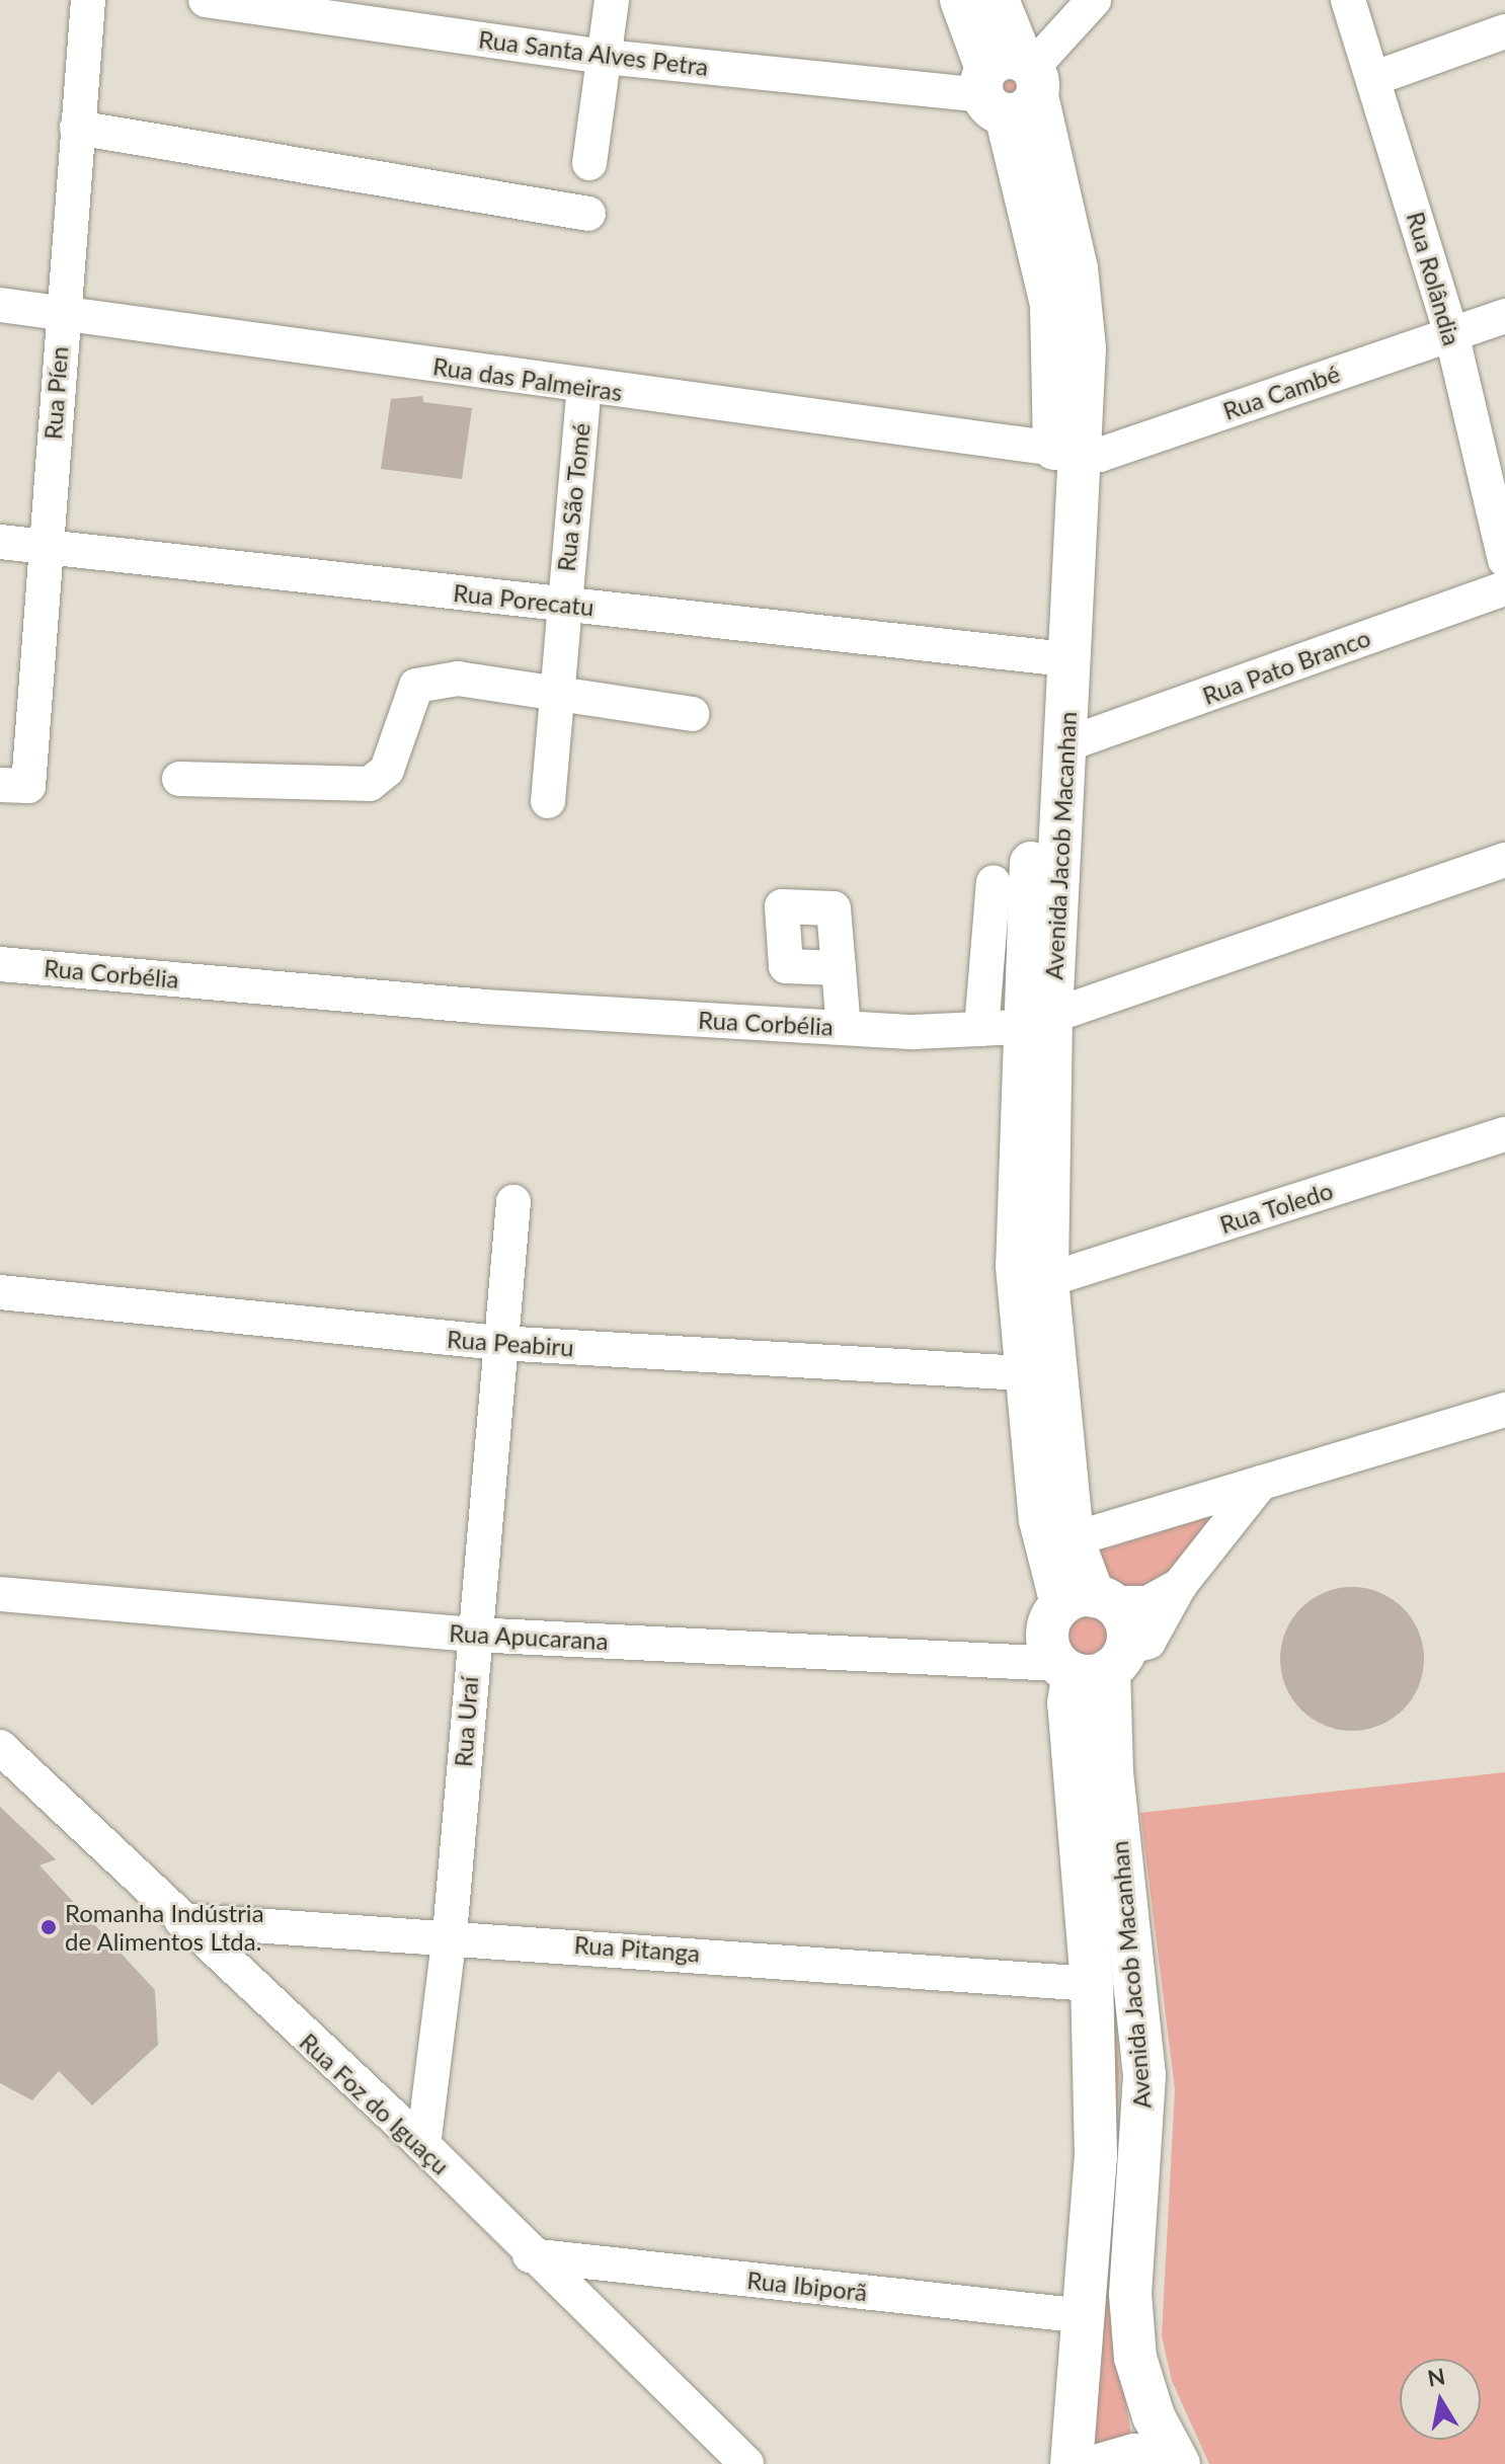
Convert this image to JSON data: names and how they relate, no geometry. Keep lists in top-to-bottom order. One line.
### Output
{"streets":{"main road":["Avenida Jacob Macanhan"],"street":["Rua Santa Alves Petra","Rua Rolândia","Rua das Palmeiras","Rua Cambé","Rua Píen","Rua São Tomé","Rua Porecatu","Rua Pato Branco","Rua Corbélia","Rua Toledo","Rua Peabiru","Rua Apucarana","Rua Uraí","Rua Pitanga","Rua Foz do Iguaçu","Rua Ibiporã"]},"crossings":[["Rua Santa Alves Petra","Avenida Jacob Macanhan"],["Rua Rolândia","Rua Cambé"],["Rua das Palmeiras","Rua Cambé"],["Rua das Palmeiras","Rua Píen"],["Rua das Palmeiras","Rua São Tomé"],["Rua das Palmeiras","Avenida Jacob Macanhan"],["Rua Cambé","Avenida Jacob Macanhan"],["Rua Píen","Rua Porecatu"],["Rua São Tomé","Rua Porecatu"],["Rua Porecatu","Avenida Jacob Macanhan"],["Rua Pato Branco","Avenida Jacob Macanhan"],["Avenida Jacob Macanhan","Rua Corbélia"],["Avenida Jacob Macanhan","Rua Toledo"],["Avenida Jacob Macanhan","Rua Peabiru"],["Avenida Jacob Macanhan","Rua Apucarana"],["Avenida Jacob Macanhan","Rua Pitanga"],["Avenida Jacob Macanhan","Rua Ibiporã"],["Rua Peabiru","Rua Uraí"],["Rua Apucarana","Rua Uraí"],["Rua Uraí","Rua Pitanga"],["Rua Uraí","Rua Foz do Iguaçu"],["Rua Pitanga","Rua Foz do Iguaçu"],["Rua Foz do Iguaçu","Rua Ibiporã"]],"places":["Romanha Indústria de Alimentos Ltda."],"north":"top"}
